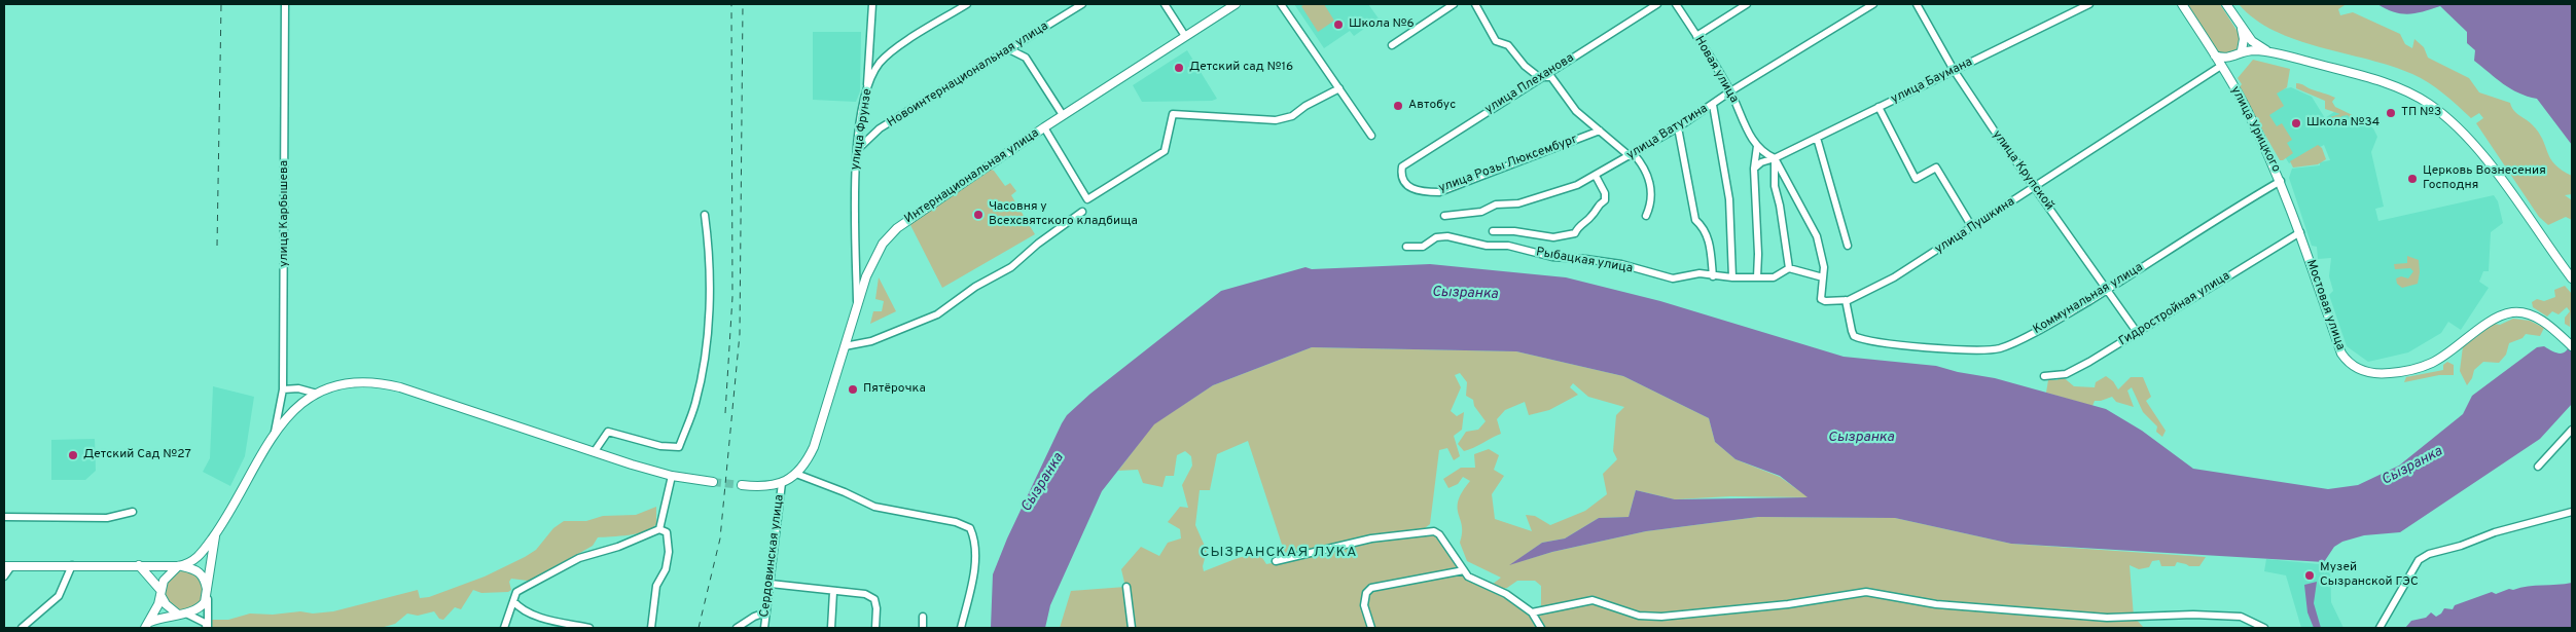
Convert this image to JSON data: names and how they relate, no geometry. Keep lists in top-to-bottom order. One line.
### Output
{"streets":{"main road":["улица Урицкого","Интернациональная улица","Мостовая улица"],"street":["Новая улица","Новоинтернациональная улица","улица Баумана","улица Плеханова","улица Фрунзе","улица Ватутина","улица Розы Люксембург","улица Крупской","улица Карбышева","улица Пушкина","Рыбацкая улица","Коммунальная улица","Гидростройная улица","Сердовинская улица"]},"crossings":[["Новая улица","улица Баумана"],["Новая улица","улица Ватутина"],["Новоинтернациональная улица","улица Фрунзе"],["улица Баумана","улица Крупской"],["улица Плеханова","улица Розы Люксембург"],["улица Фрунзе","Интернациональная улица"],["улица Урицкого","улица Пушкина"],["улица Урицкого","Коммунальная улица"],["улица Урицкого","Мостовая улица"],["улица Крупской","улица Пушкина"],["улица Крупской","Коммунальная улица"],["улица Крупской","Гидростройная улица"],["Интернациональная улица","Сердовинская улица"],["улица Пушкина","Коммунальная улица"],["Коммунальная улица","Мостовая улица"],["Мостовая улица","Гидростройная улица"]],"districts":["СЫЗРАНСКАЯ ЛУКА"],"water":["Сызранка"],"places":["Школа №6","Детский сад №16","Автобус","ТП №3","Школа №34","Церковь Вознесения Господня","Часовня у Всехсвятского кладбища","Пятёрочка","Детский Сад №27","Музей Сызранской ГЭС"]}
